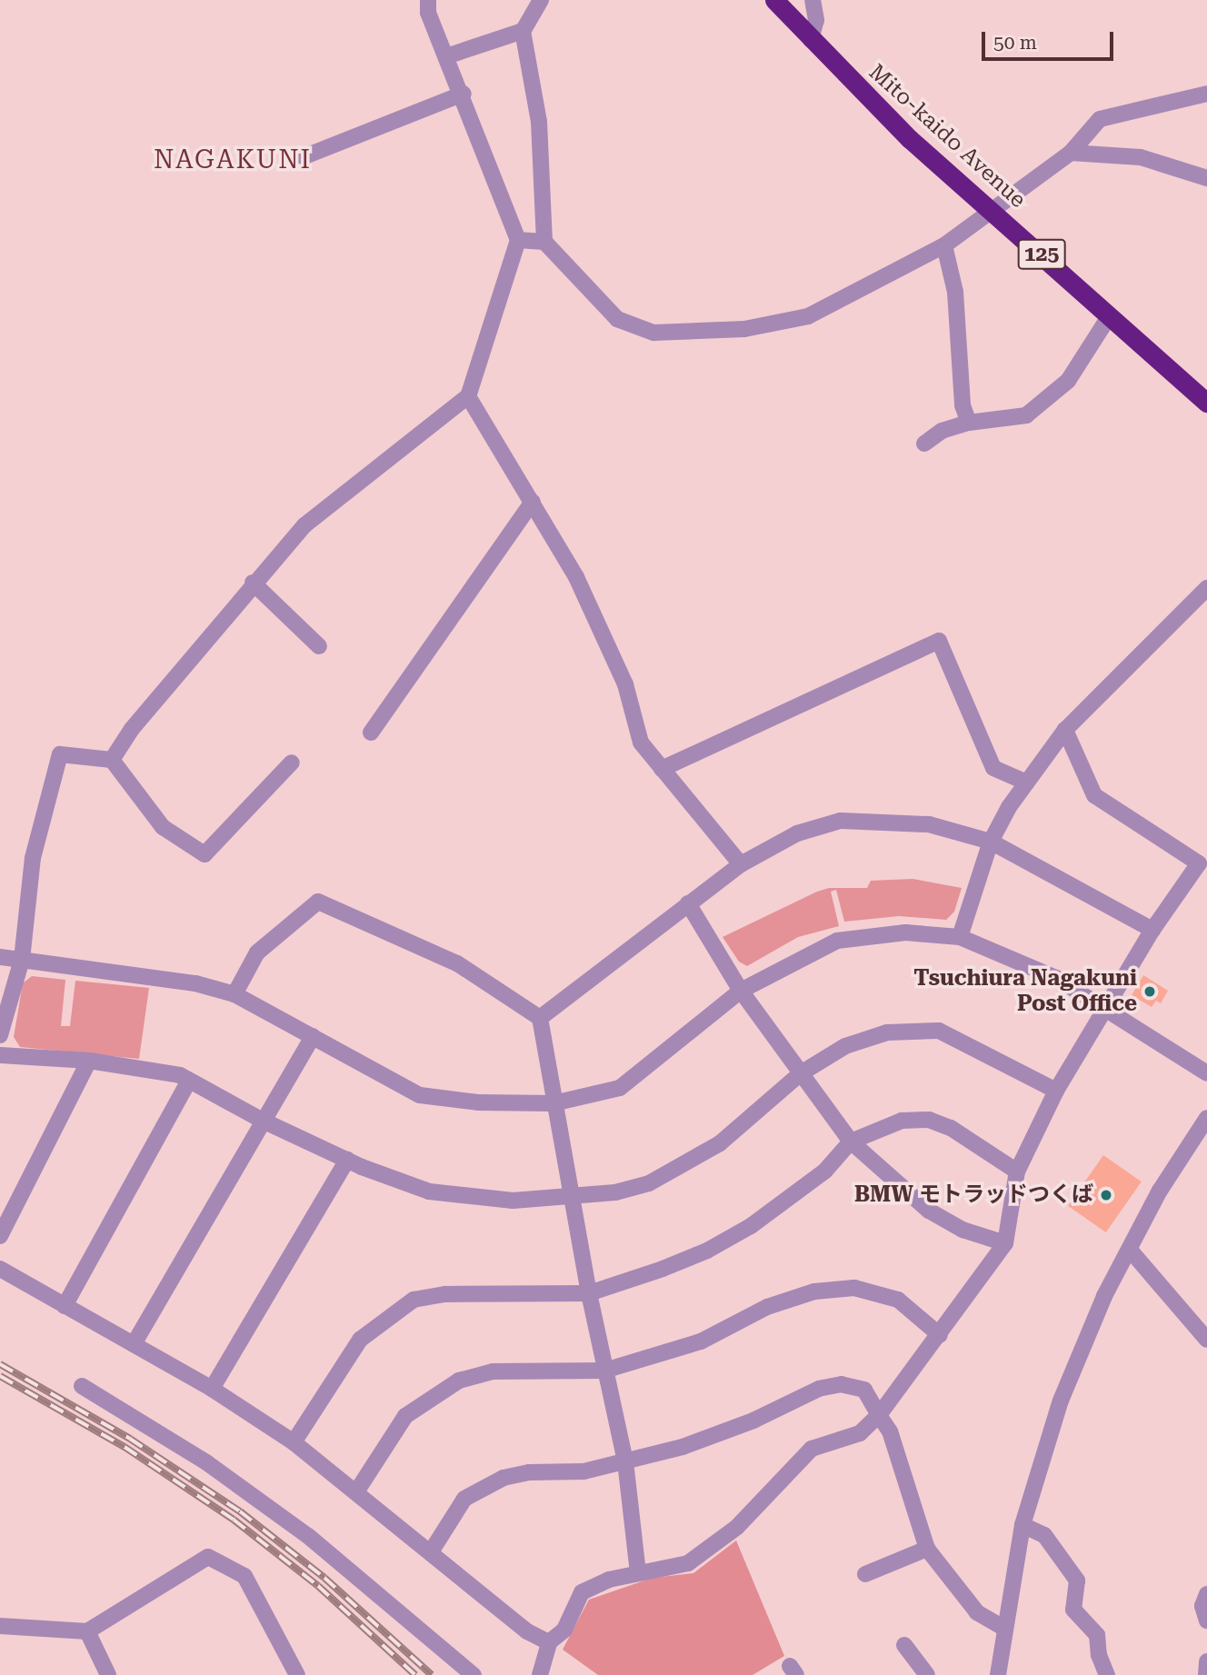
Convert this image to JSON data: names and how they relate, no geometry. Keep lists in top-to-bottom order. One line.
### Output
{"streets":{"highway":["Mito-kaido Avenue","125"]},"districts":["NAGAKUNI"],"places":["Tsuchiura Nagakuni Post Office","BMW モトラッドつくば"],"scale_bar":"50 m"}
